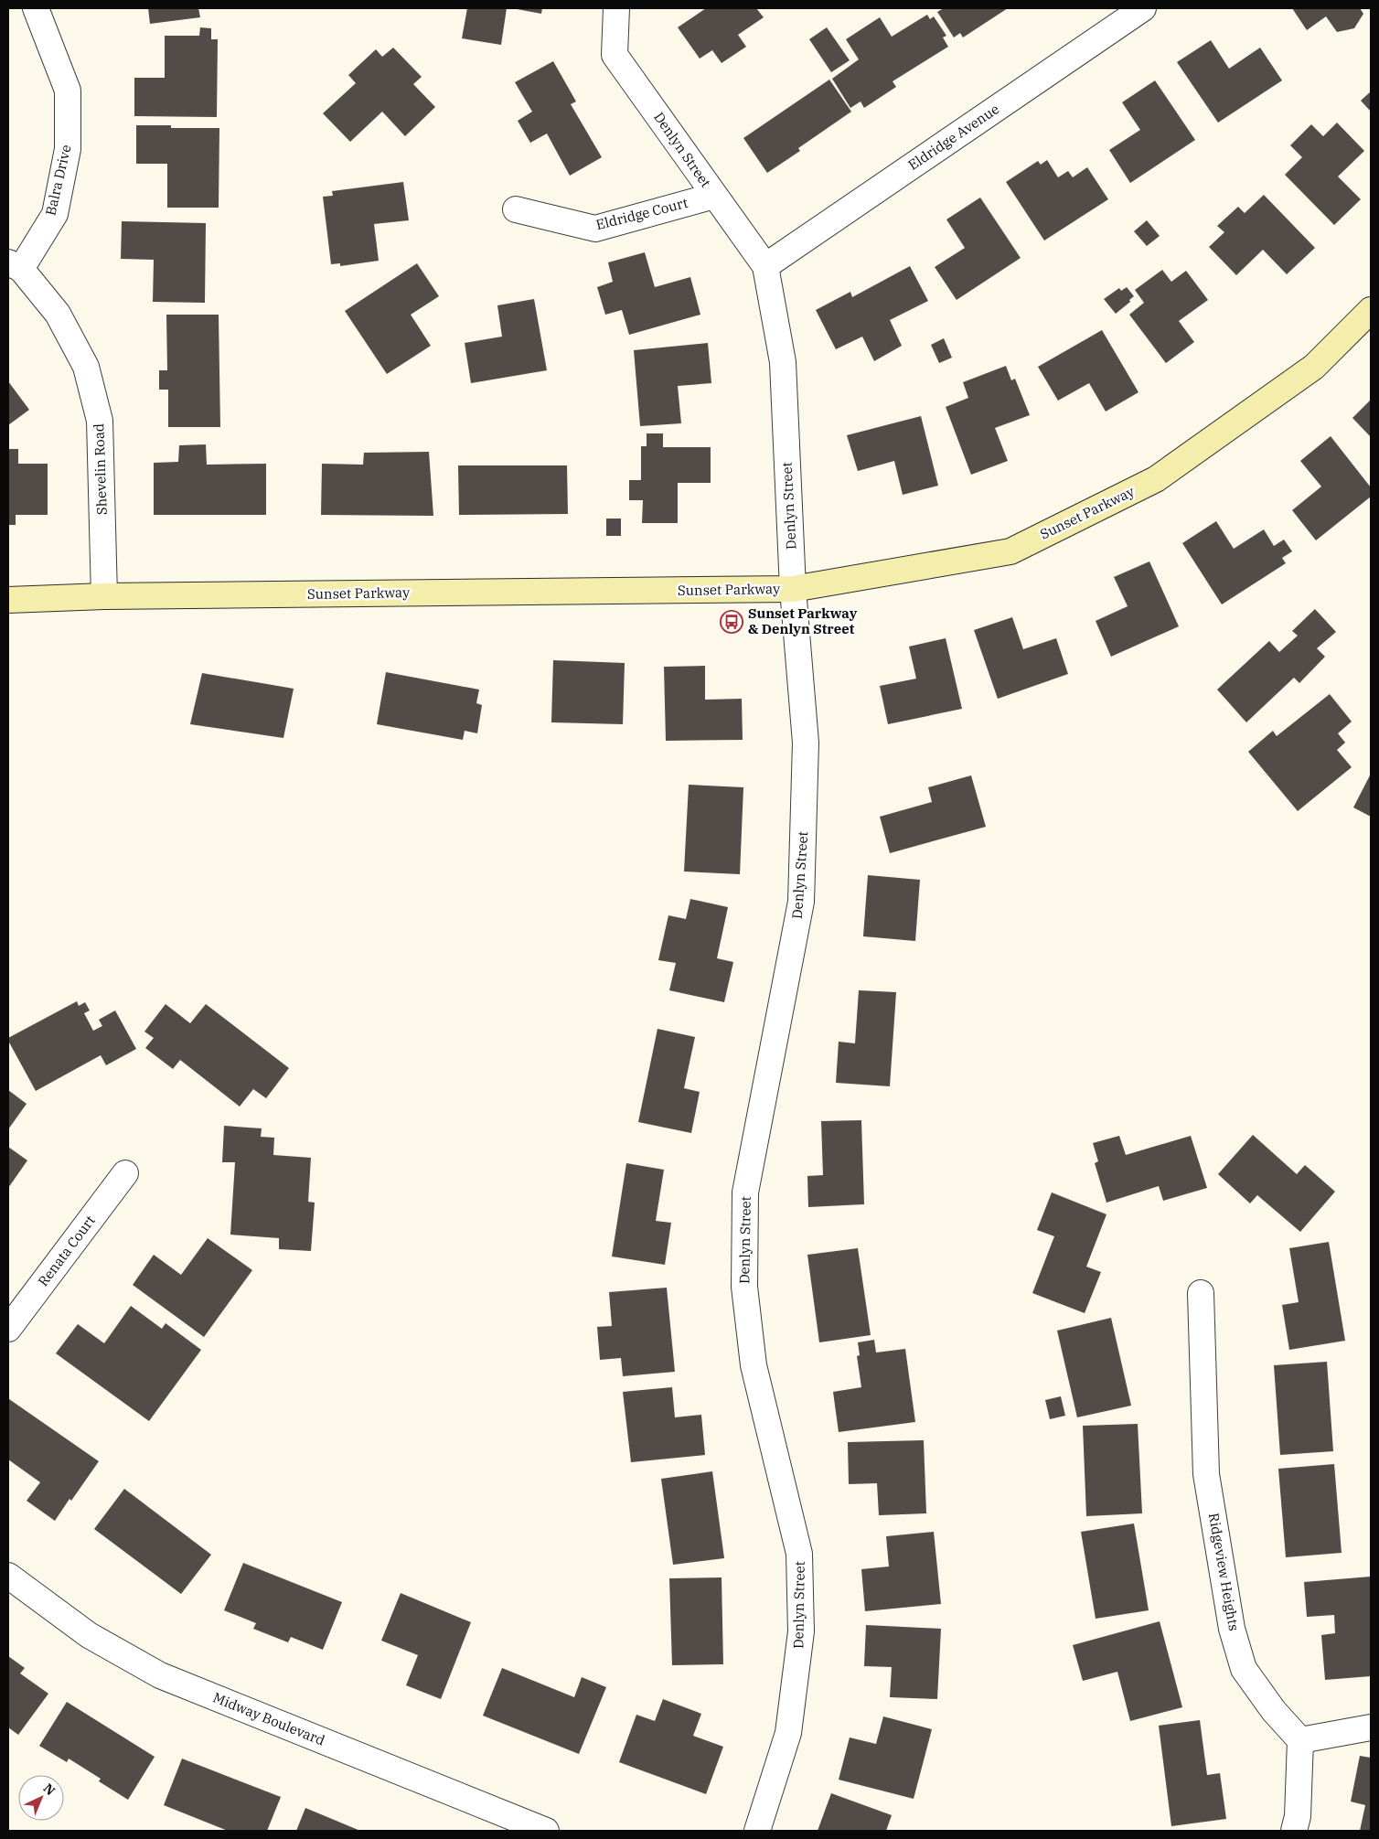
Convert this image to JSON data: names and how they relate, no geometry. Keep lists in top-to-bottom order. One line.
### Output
{"streets":{"main road":["Sunset Parkway"],"street":["Eldridge Avenue","Denlyn Street","Balra Drive","Eldridge Court","Shevelin Road","Renata Court","Ridgeview Heights","Midway Boulevard"]},"crossings":[["Eldridge Avenue","Denlyn Street"],["Denlyn Street","Eldridge Court"],["Denlyn Street","Sunset Parkway"],["Balra Drive","Shevelin Road"],["Shevelin Road","Sunset Parkway"]],"places":{"bus stop":["Sunset Parkway & Denlyn Street"]},"north":"top right"}
